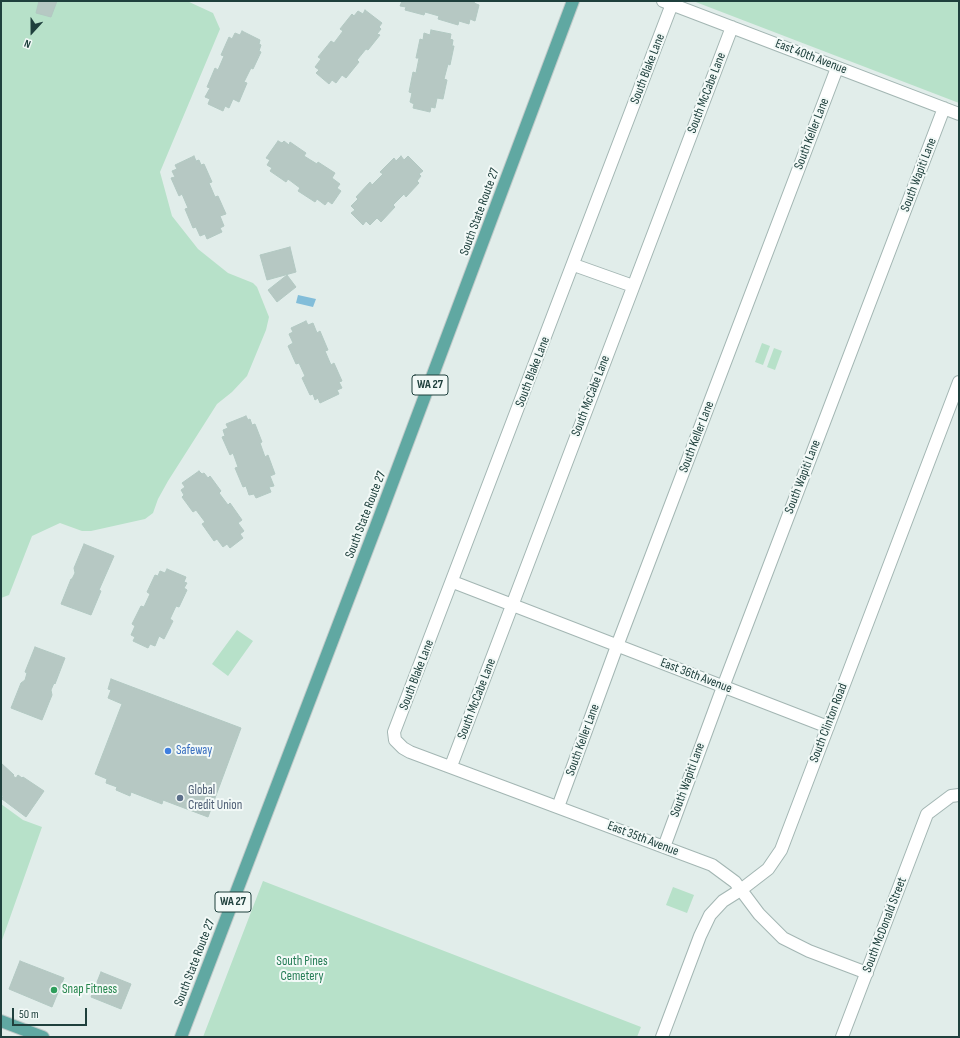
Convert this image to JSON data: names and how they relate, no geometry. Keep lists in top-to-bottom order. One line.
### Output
{"streets":{"main road":["South State Route 27","WA 27"],"street":["East 40th Avenue","South Blake Lane","South McCabe Lane","South Keller Lane","South Wapiti Lane","East 36th Avenue","South Clinton Road","East 35th Avenue","South McDonald Street"]},"crossings":[["East 40th Avenue","South Blake Lane"],["East 40th Avenue","South McCabe Lane"],["East 40th Avenue","South Keller Lane"],["East 40th Avenue","South Wapiti Lane"],["South Blake Lane","East 36th Avenue"],["South Blake Lane","East 35th Avenue"],["South McCabe Lane","East 36th Avenue"],["South McCabe Lane","East 35th Avenue"],["South Keller Lane","East 36th Avenue"],["South Keller Lane","East 35th Avenue"],["South Wapiti Lane","East 36th Avenue"],["South Wapiti Lane","East 35th Avenue"],["East 36th Avenue","South Clinton Road"],["South Clinton Road","East 35th Avenue"],["East 35th Avenue","South McDonald Street"]],"parks":["South Pines Cemetery"],"places":["Safeway","Global Credit Union","Snap Fitness"],"scale_bar":"50 m","north":"bottom"}
